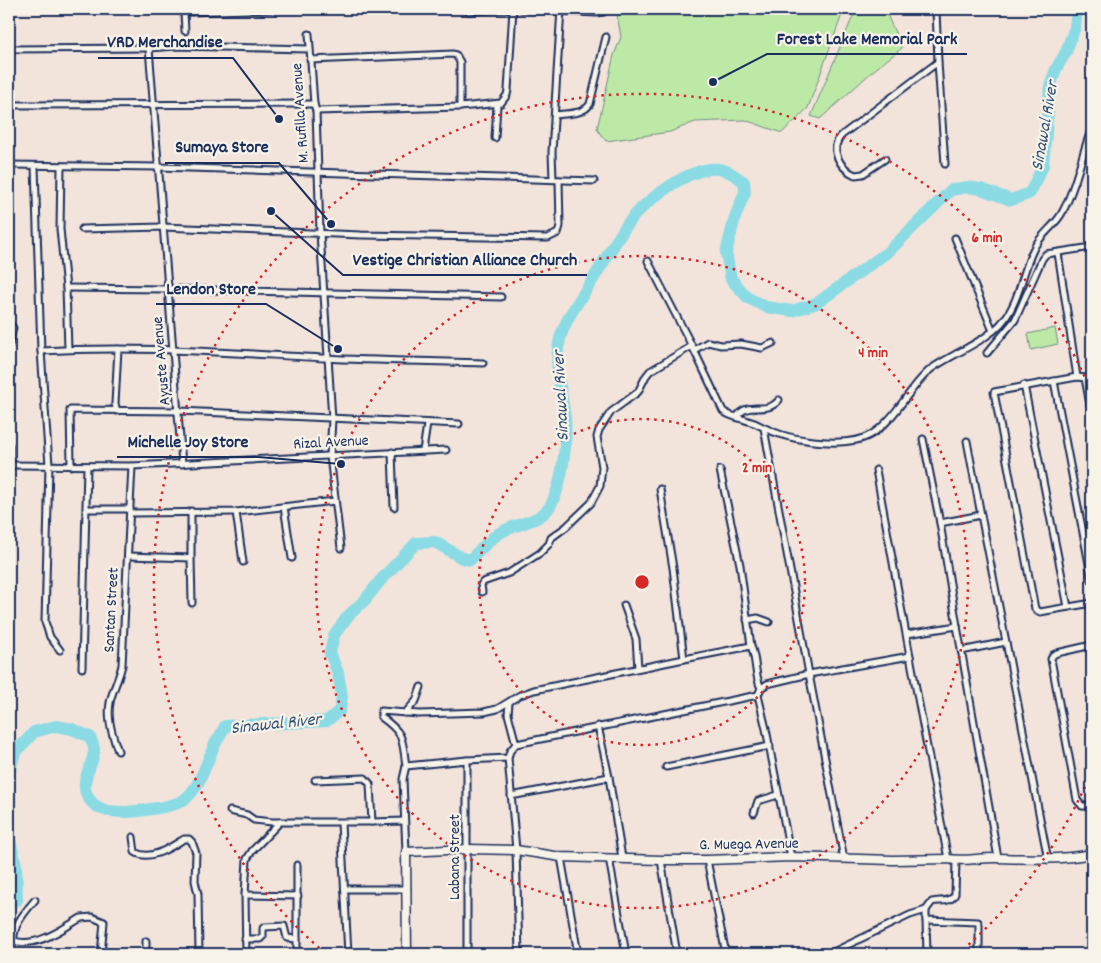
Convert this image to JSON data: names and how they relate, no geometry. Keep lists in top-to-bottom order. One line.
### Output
{"streets":{"street":["M. Rufilla Avenue","Ayuste Avenue","Rizal Avenue","Santan Street","G. Muega Avenue","Labana Street"]},"crossings":[["M. Rufilla Avenue","Rizal Avenue"],["Ayuste Avenue","Rizal Avenue"],["Rizal Avenue","Santan Street"],["G. Muega Avenue","Labana Street"]],"water":["Sinawal River"],"places":["Forest Lake Memorial Park","VRD Merchandise","Vestige Christian Alliance Church","Sumaya Store","Lendon Store","Michelle Joy Store"],"rings":["6 min","4 min","2 min"]}
